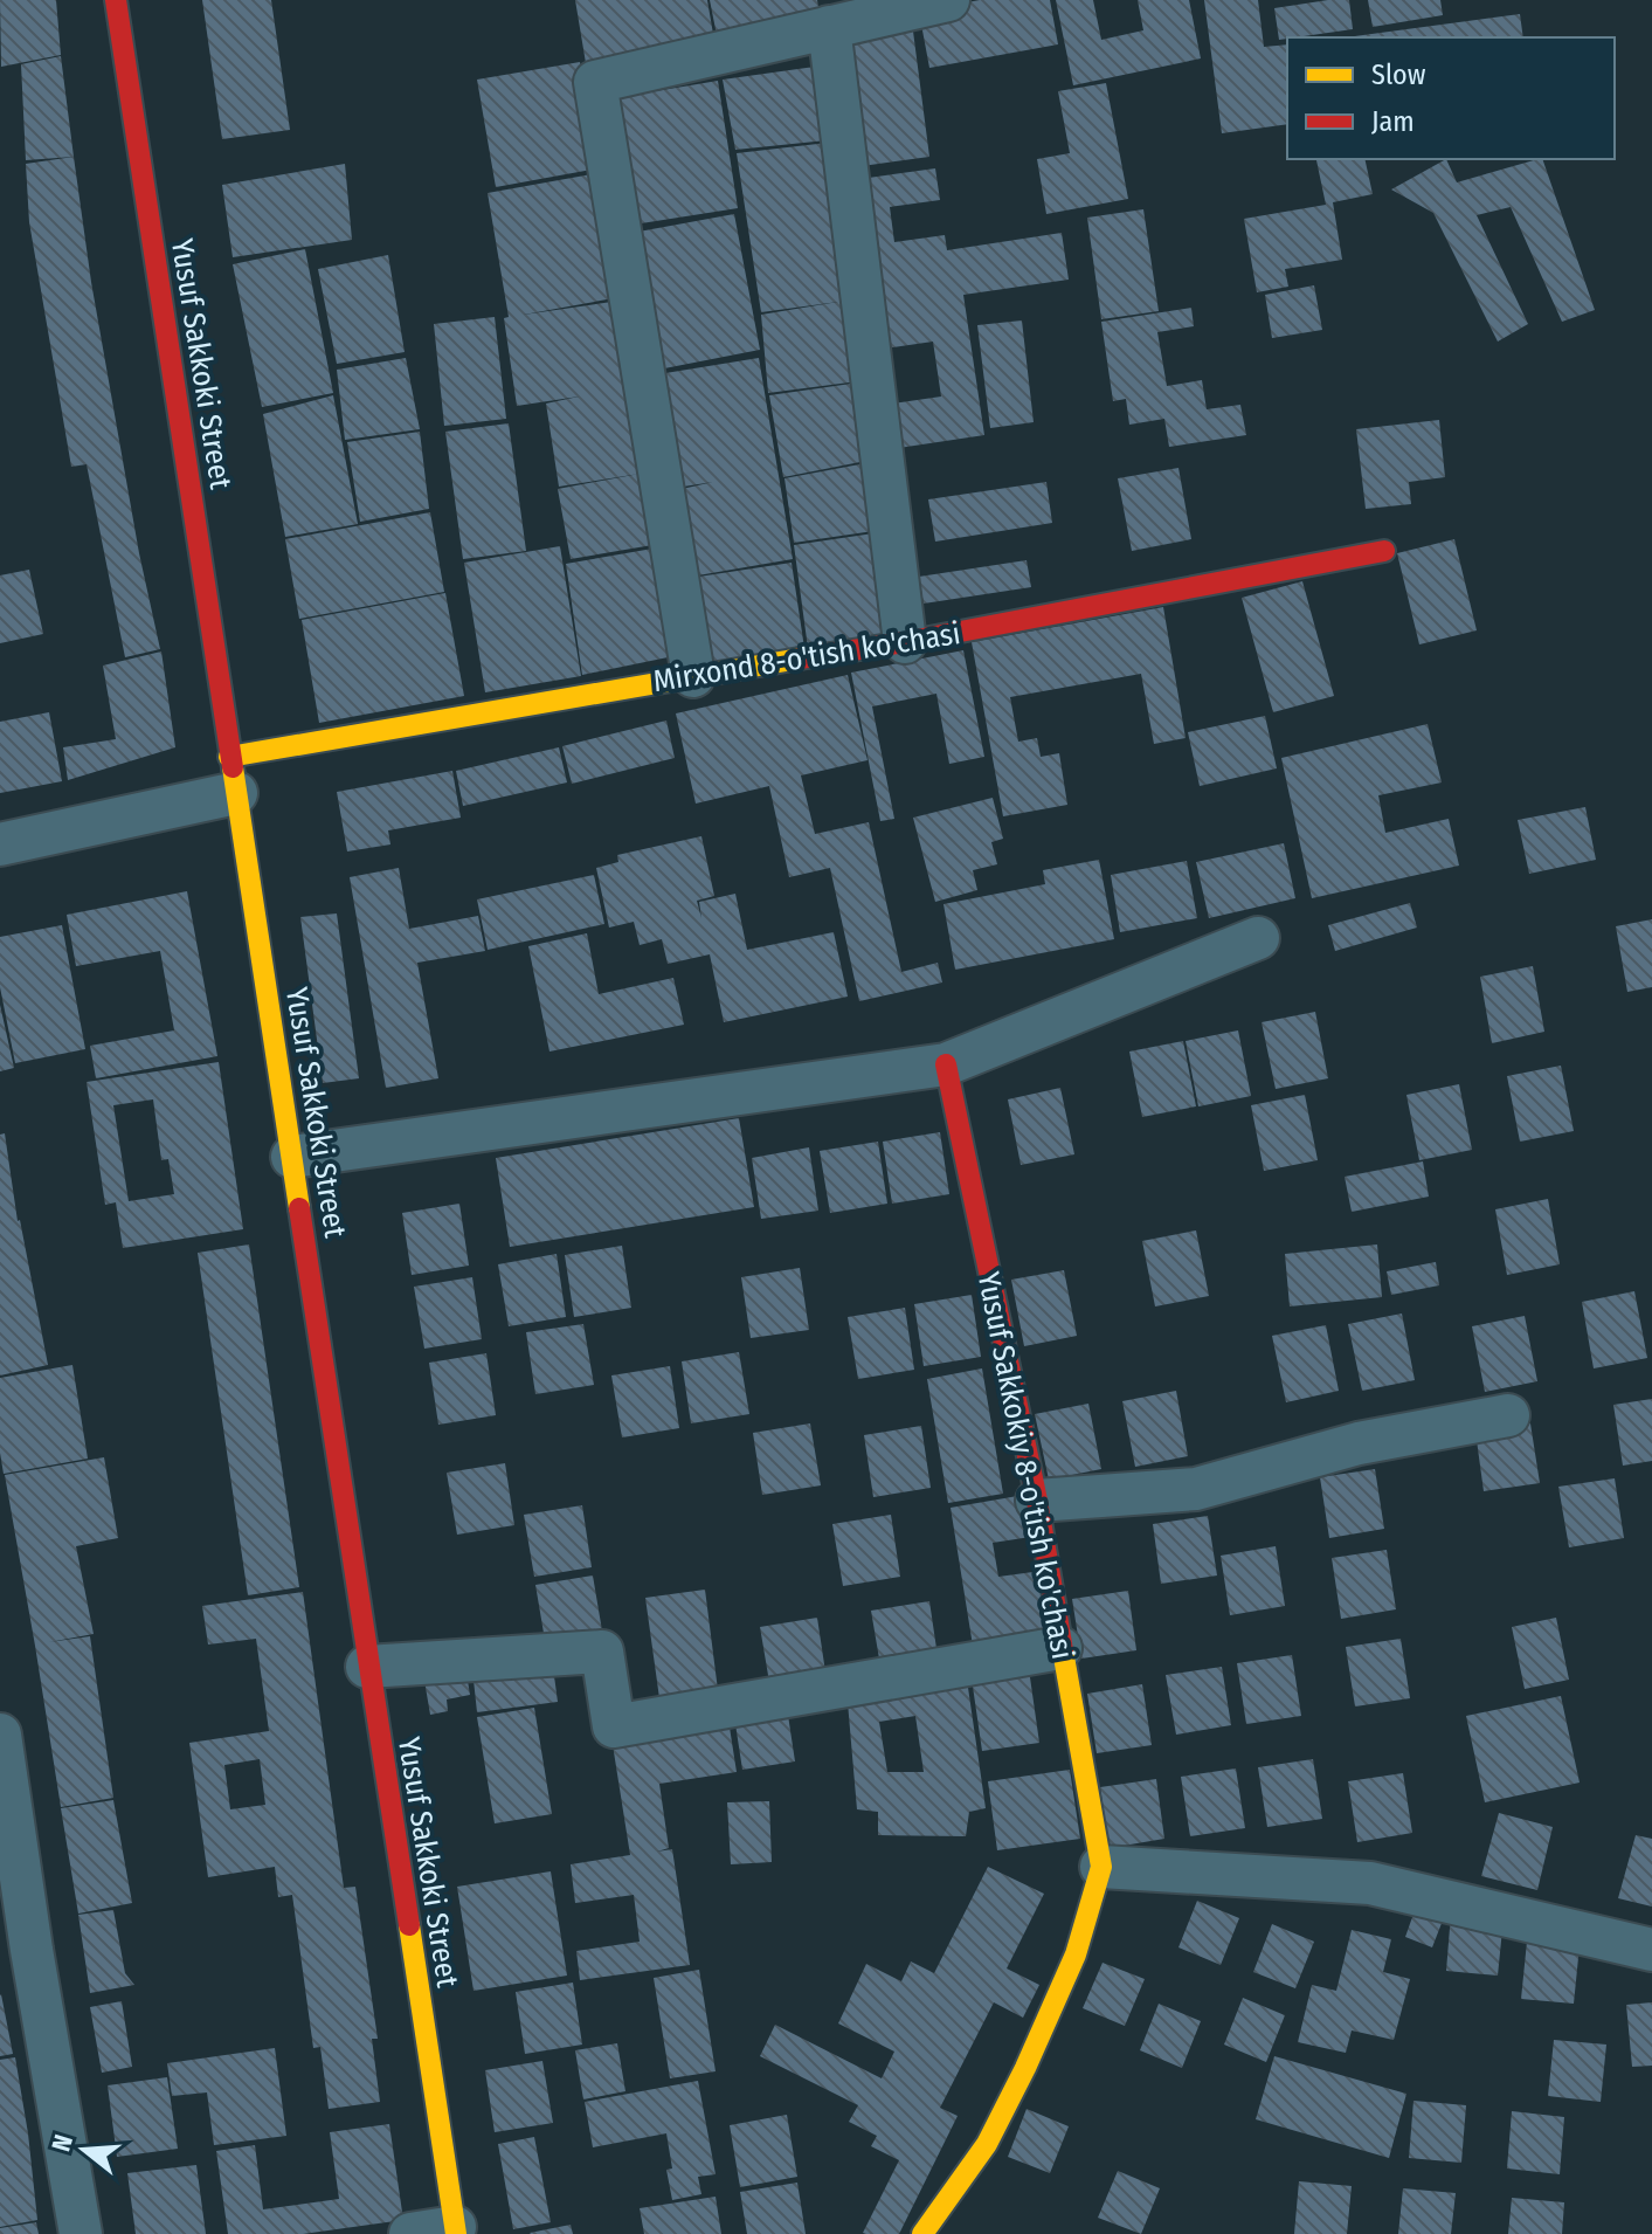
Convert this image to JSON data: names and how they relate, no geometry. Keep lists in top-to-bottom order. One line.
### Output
{"streets":{"street":["Yusuf Sakkoki Street","Mirxond 8-o'tish ko'chasi","Yusuf Sakkokiy 8-o'tish ko'chasi"]},"crossings":[["Yusuf Sakkoki Street","Mirxond 8-o'tish ko'chasi"]],"legend":["Slow","Jam"],"north":"left"}
